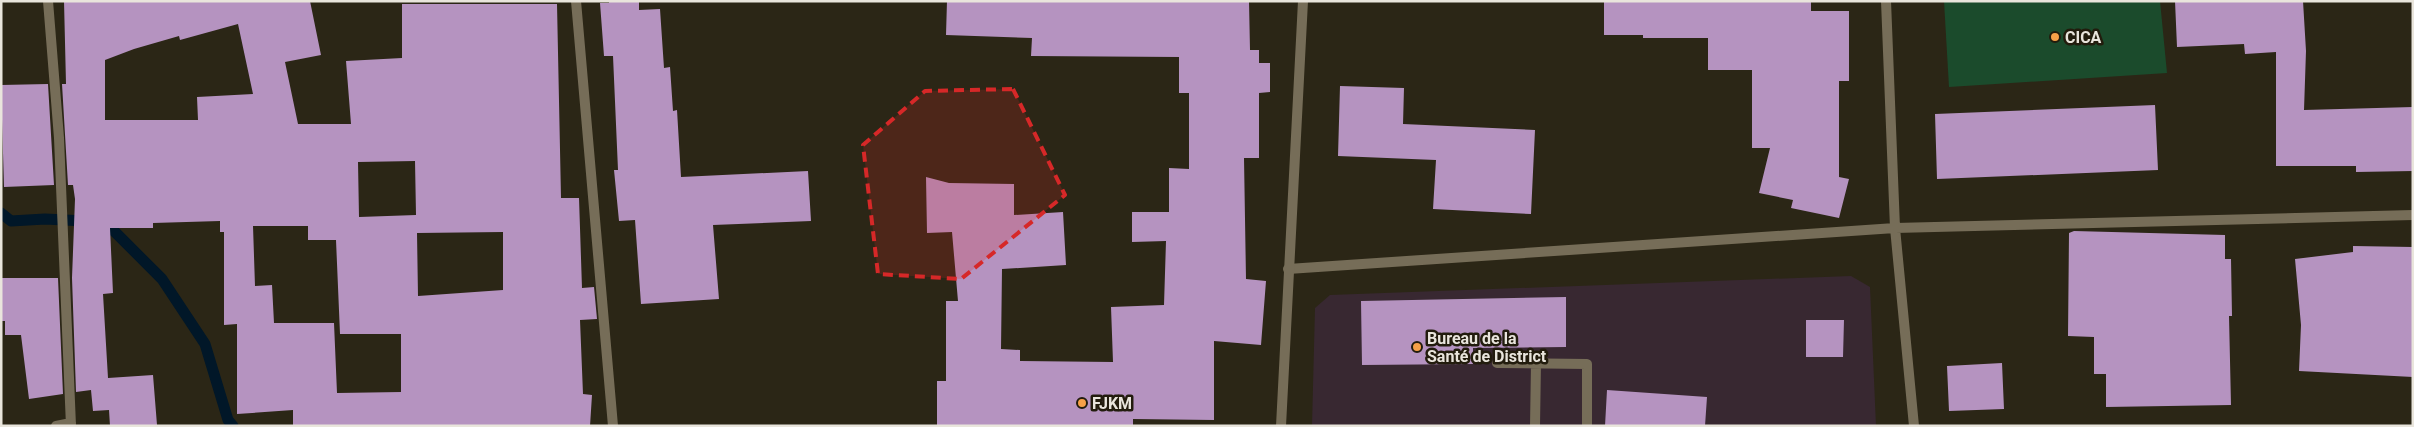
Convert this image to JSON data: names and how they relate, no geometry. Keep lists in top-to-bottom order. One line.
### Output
{"places":["CICA","Bureau de la Santé de District","FJKM"]}
